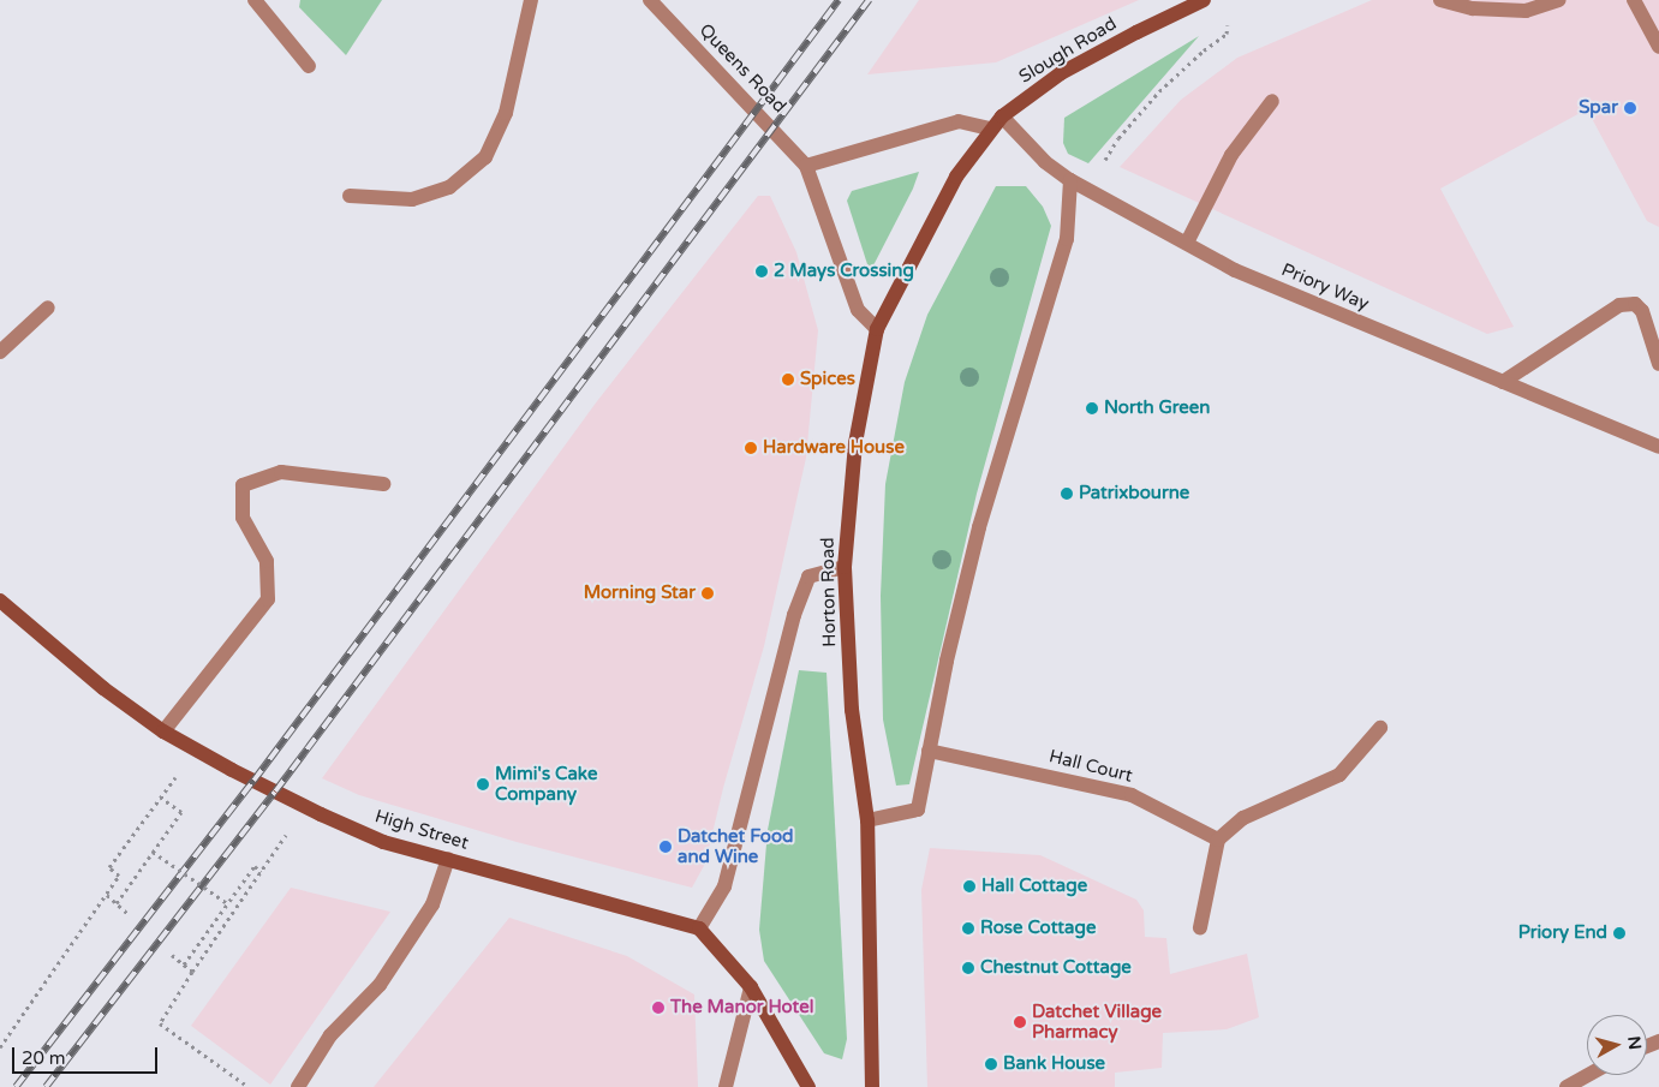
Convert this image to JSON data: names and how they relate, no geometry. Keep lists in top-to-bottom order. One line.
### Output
{"streets":{"main road":["Slough Road","Horton Road","High Street"],"street":["Queens Road","Priory Way","Hall Court"]},"crossings":[["Slough Road","Priory Way"],["Slough Road","Horton Road"],["Queens Road","Horton Road"]],"places":["Spar","2 Mays Crossing","Spices","North Green","Hardware House","Patrixbourne","Morning Star","Mimi's Cake Company","Datchet Food and Wine","Hall Cottage","Rose Cottage","Priory End","Chestnut Cottage","The Manor Hotel","Datchet Village Pharmacy","Bank House"],"scale_bar":"20 m","north":"right"}
